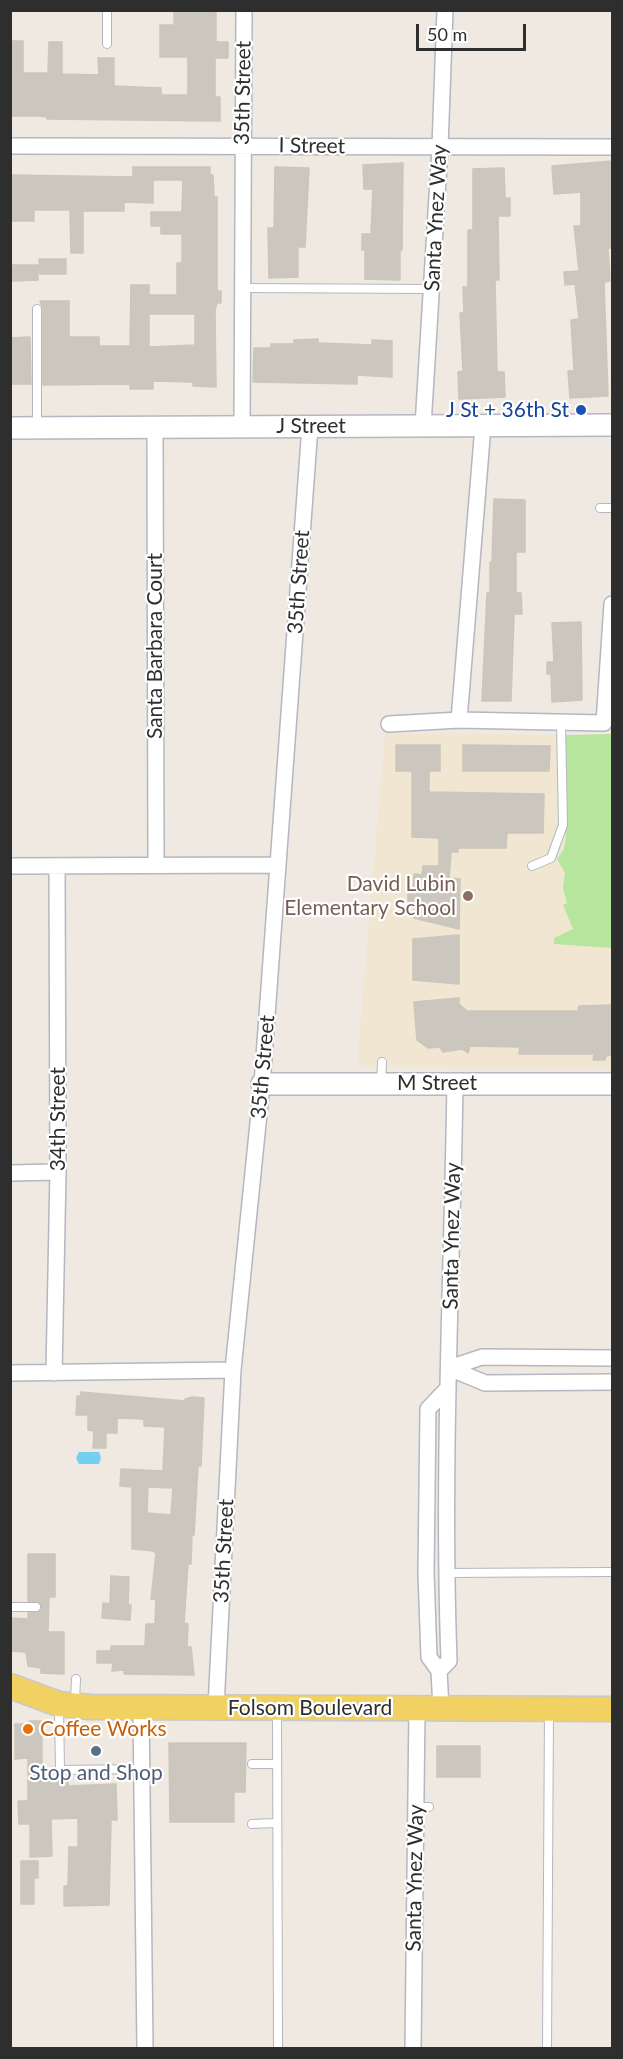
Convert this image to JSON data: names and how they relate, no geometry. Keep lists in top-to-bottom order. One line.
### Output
{"streets":{"main road":["J Street","M Street","Folsom Boulevard"],"street":["35th Street","I Street","Santa Ynez Way","Santa Barbara Court","34th Street"]},"crossings":[["35th Street","I Street"],["35th Street","J Street"],["35th Street","M Street"],["35th Street","Folsom Boulevard"],["I Street","Santa Ynez Way"],["Santa Ynez Way","J Street"],["Santa Ynez Way","M Street"],["Santa Ynez Way","Folsom Boulevard"],["J Street","Santa Barbara Court"]],"places":["J St + 36th St","David Lubin Elementary School","Coffee Works","Stop and Shop"],"scale_bar":"50 m"}
